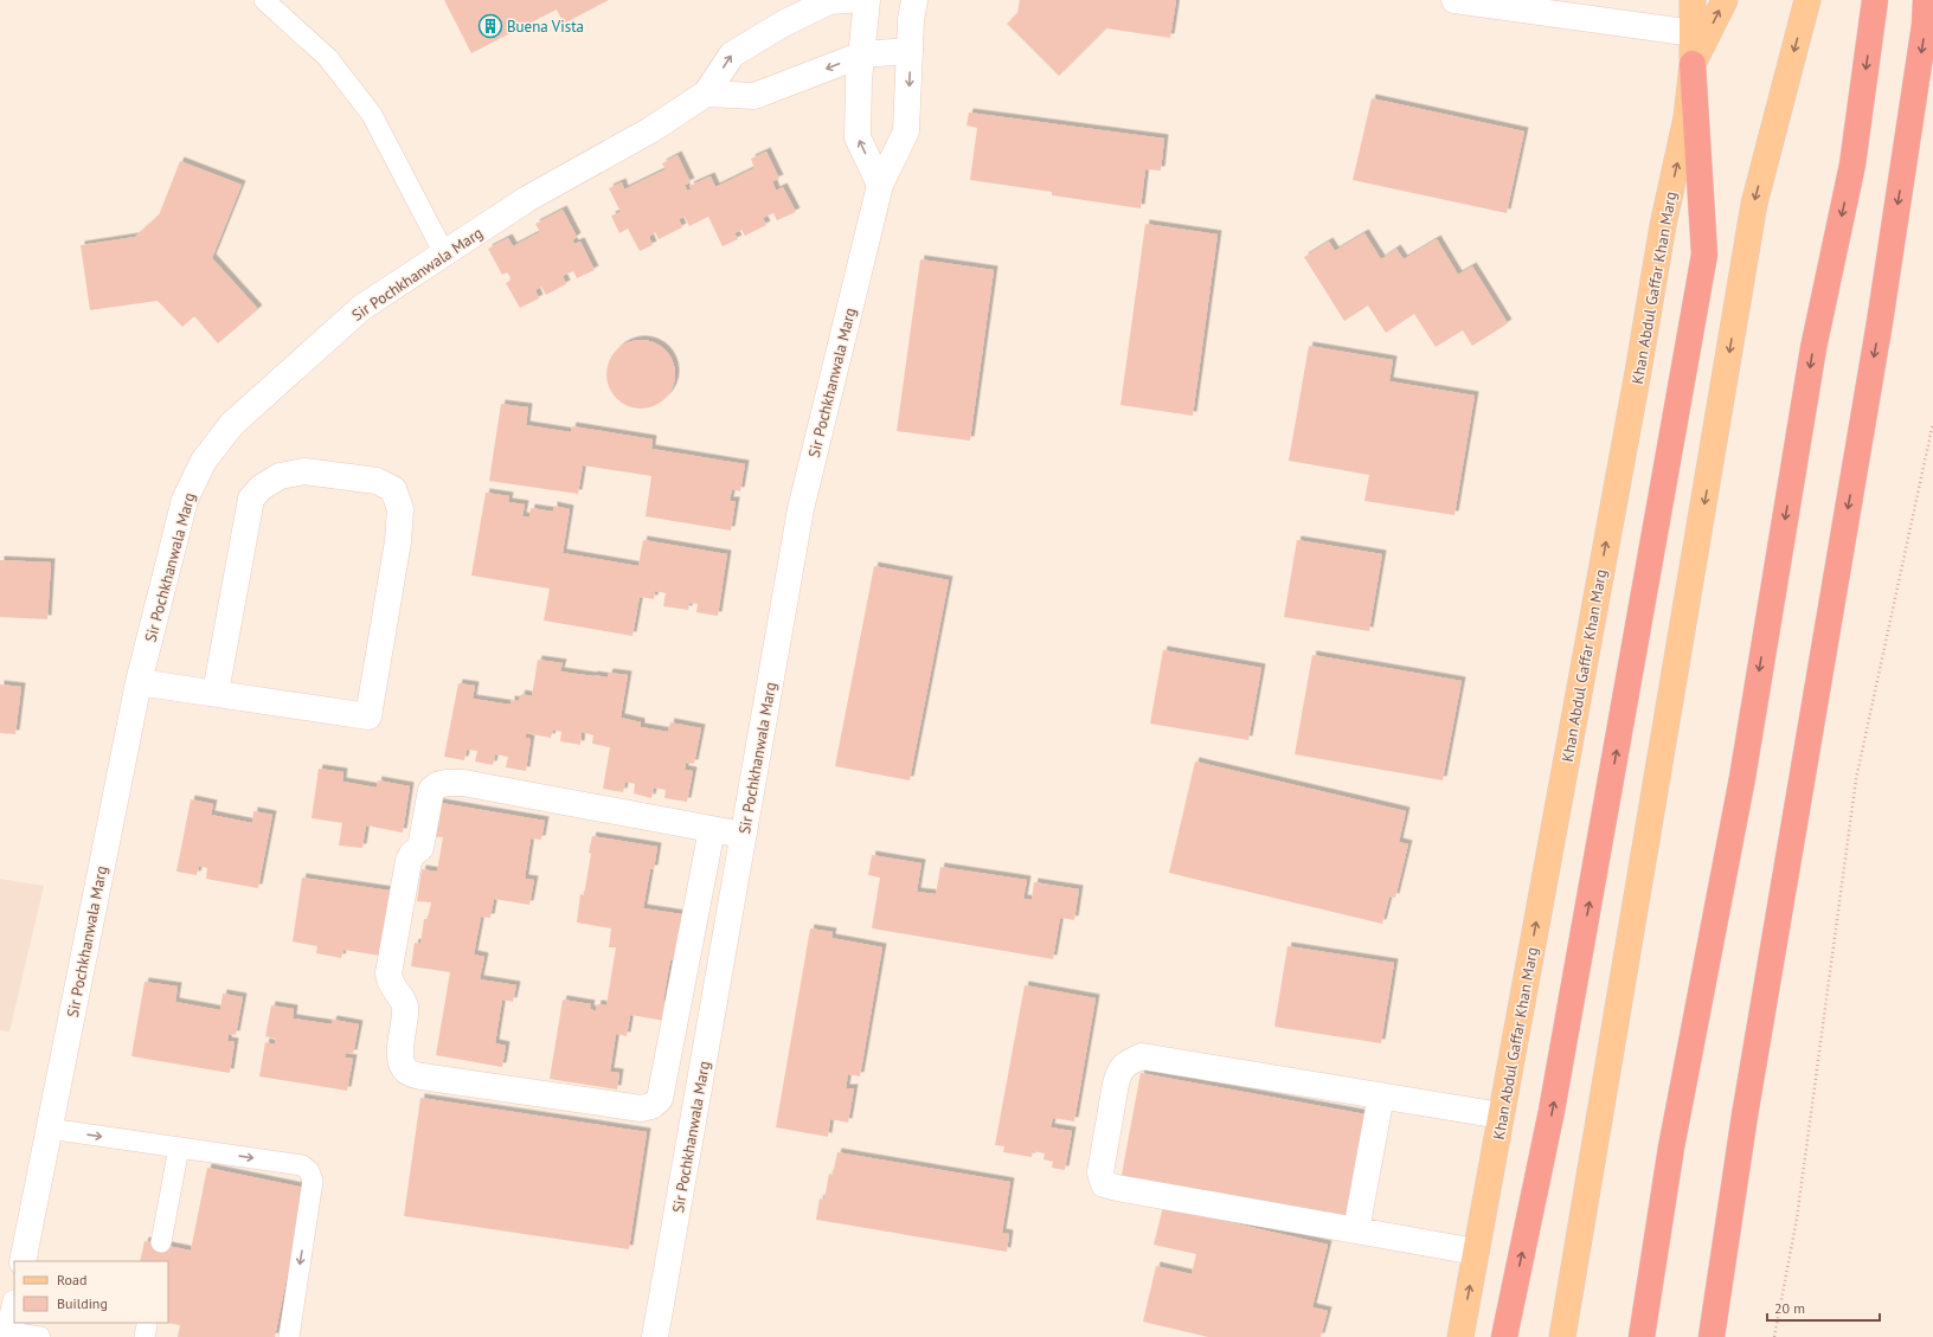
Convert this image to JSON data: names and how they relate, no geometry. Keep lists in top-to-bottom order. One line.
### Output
{"streets":{"main road":["Khan Abdul Gaffar Khan Marg"],"street":["Sir Pochkhanwala Marg"]},"places":{"building":["Buena Vista"]},"legend":["Road","Building"],"scale_bar":"20 m"}
